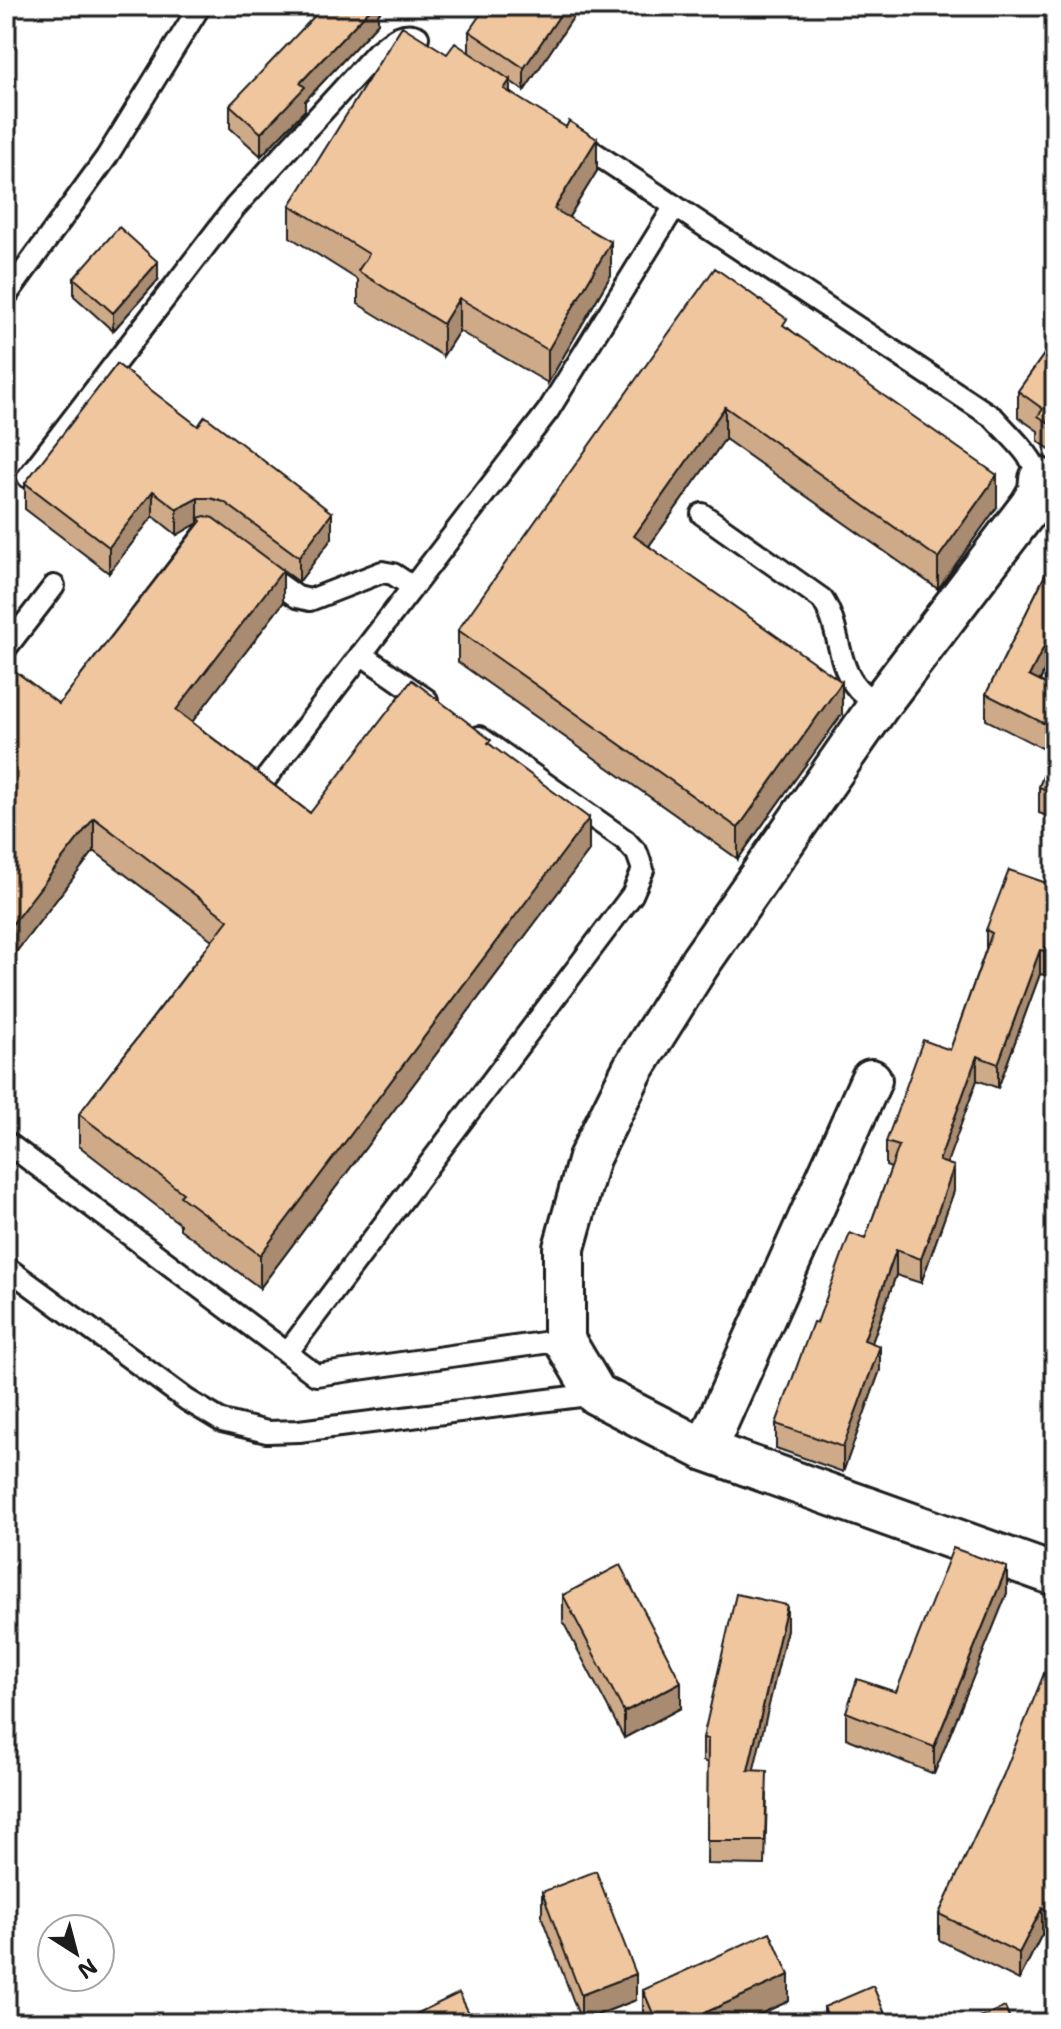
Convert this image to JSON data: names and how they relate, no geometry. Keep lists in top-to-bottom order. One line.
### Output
{"north":"bottom right"}
